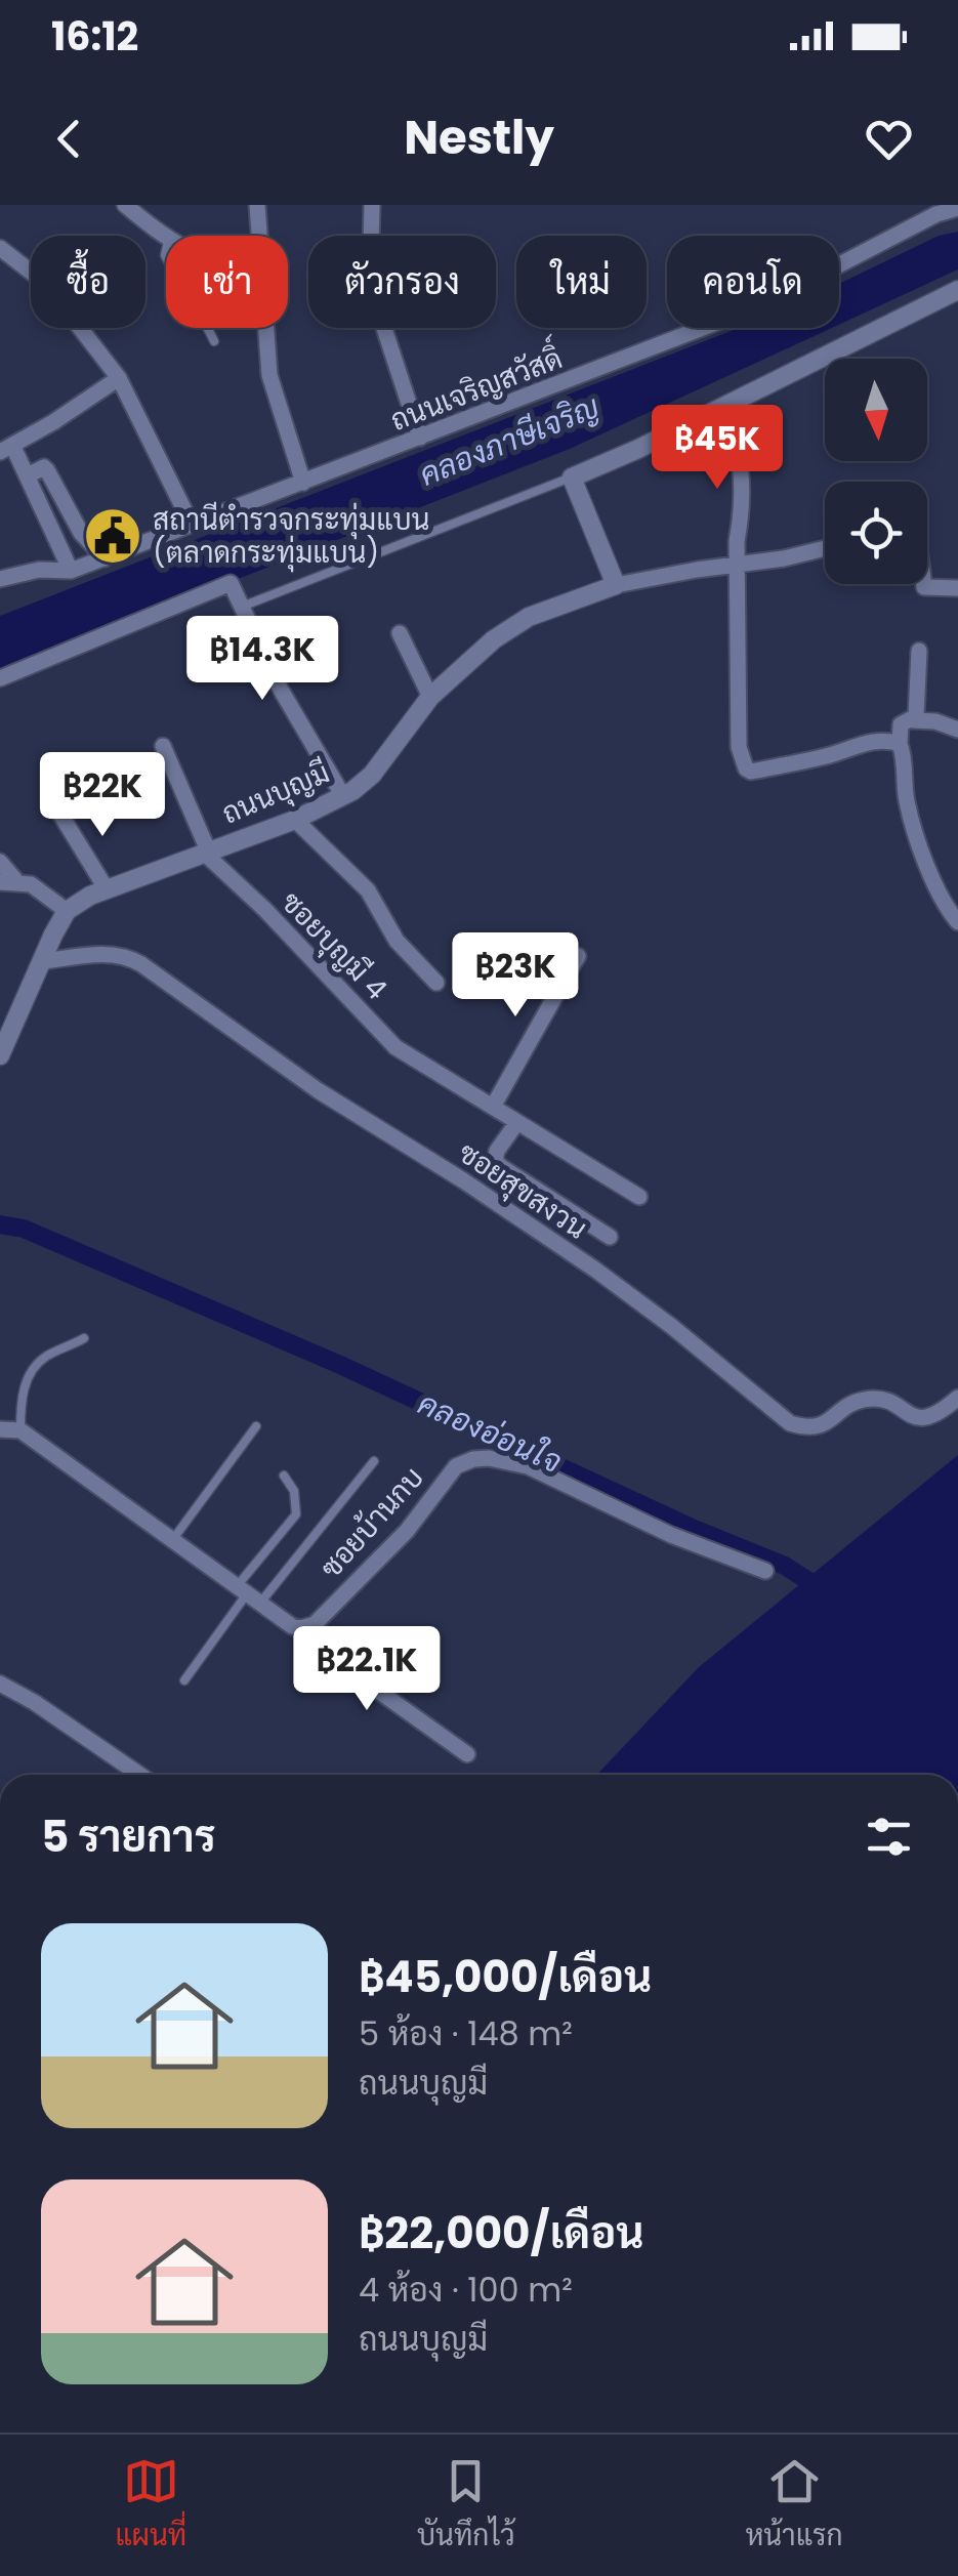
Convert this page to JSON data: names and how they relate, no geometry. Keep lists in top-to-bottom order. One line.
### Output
{"streets":{"street":["ถนนเจริญสวัสดิ์","ถนนบุญมี","ซอยบุญมี 4","ซอยสุขสงวน","ซอยบ้านกบ"]},"crossings":[["ถนนบุญมี","ซอยบุญมี 4"]],"water":["คลองภาษีเจริญ","คลองอ่อนใจ"],"places":{"public building":["สถานีตำรวจกระทุ่มแบน (ตลาดกระทุ่มแบน)"]},"north":"bottom","page":{"status":"16:12","header":"Nestly","chip":["ซื้อ","เช่า","ตัวกรอง","ใหม่","คอนโด"],"price":["฿45K","฿14.3K","฿22K","฿23K","฿22.1K"],"heading":"5 รายการ","list":[{"name":"฿45,000/เดือน","note":"5 ห้อง · 148 m² · ถนนบุญมี"},{"name":"฿22,000/เดือน","note":"4 ห้อง · 100 m² · ถนนบุญมี"}],"tabs":["แผนที่","บันทึกไว้","หน้าแรก"]}}
